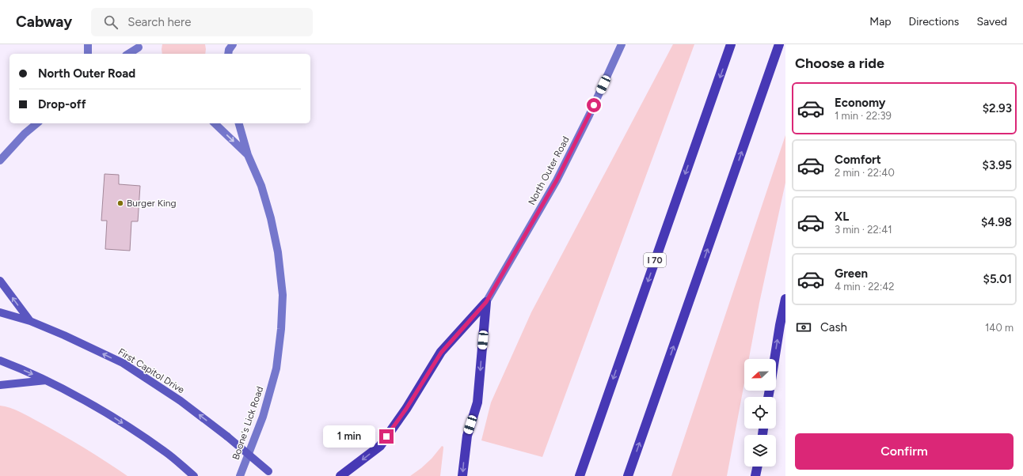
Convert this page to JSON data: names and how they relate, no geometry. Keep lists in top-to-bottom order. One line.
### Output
{"streets":{"highway":["I 70"],"main road":["First Capitol Drive"],"street":["North Outer Road","Boone's Lick Road"]},"places":["Burger King"],"north":"left","page":{"header":"Cabway","search":"Search here","nav":["Map","Directions","Saved"],"heading":"Choose a ride","banner":["North Outer Road","Drop-off"],"list":[{"name":"Economy","note":"1 min · 22:39","value":"$2.93"},{"name":"Comfort","note":"2 min · 22:40","value":"$3.95"},{"name":"XL","note":"3 min · 22:41","value":"$4.98"},{"name":"Green","note":"4 min · 22:42","value":"$5.01"}],"pay":["Cash","140 m"],"bubble":"1 min","buttons":"Confirm"}}
